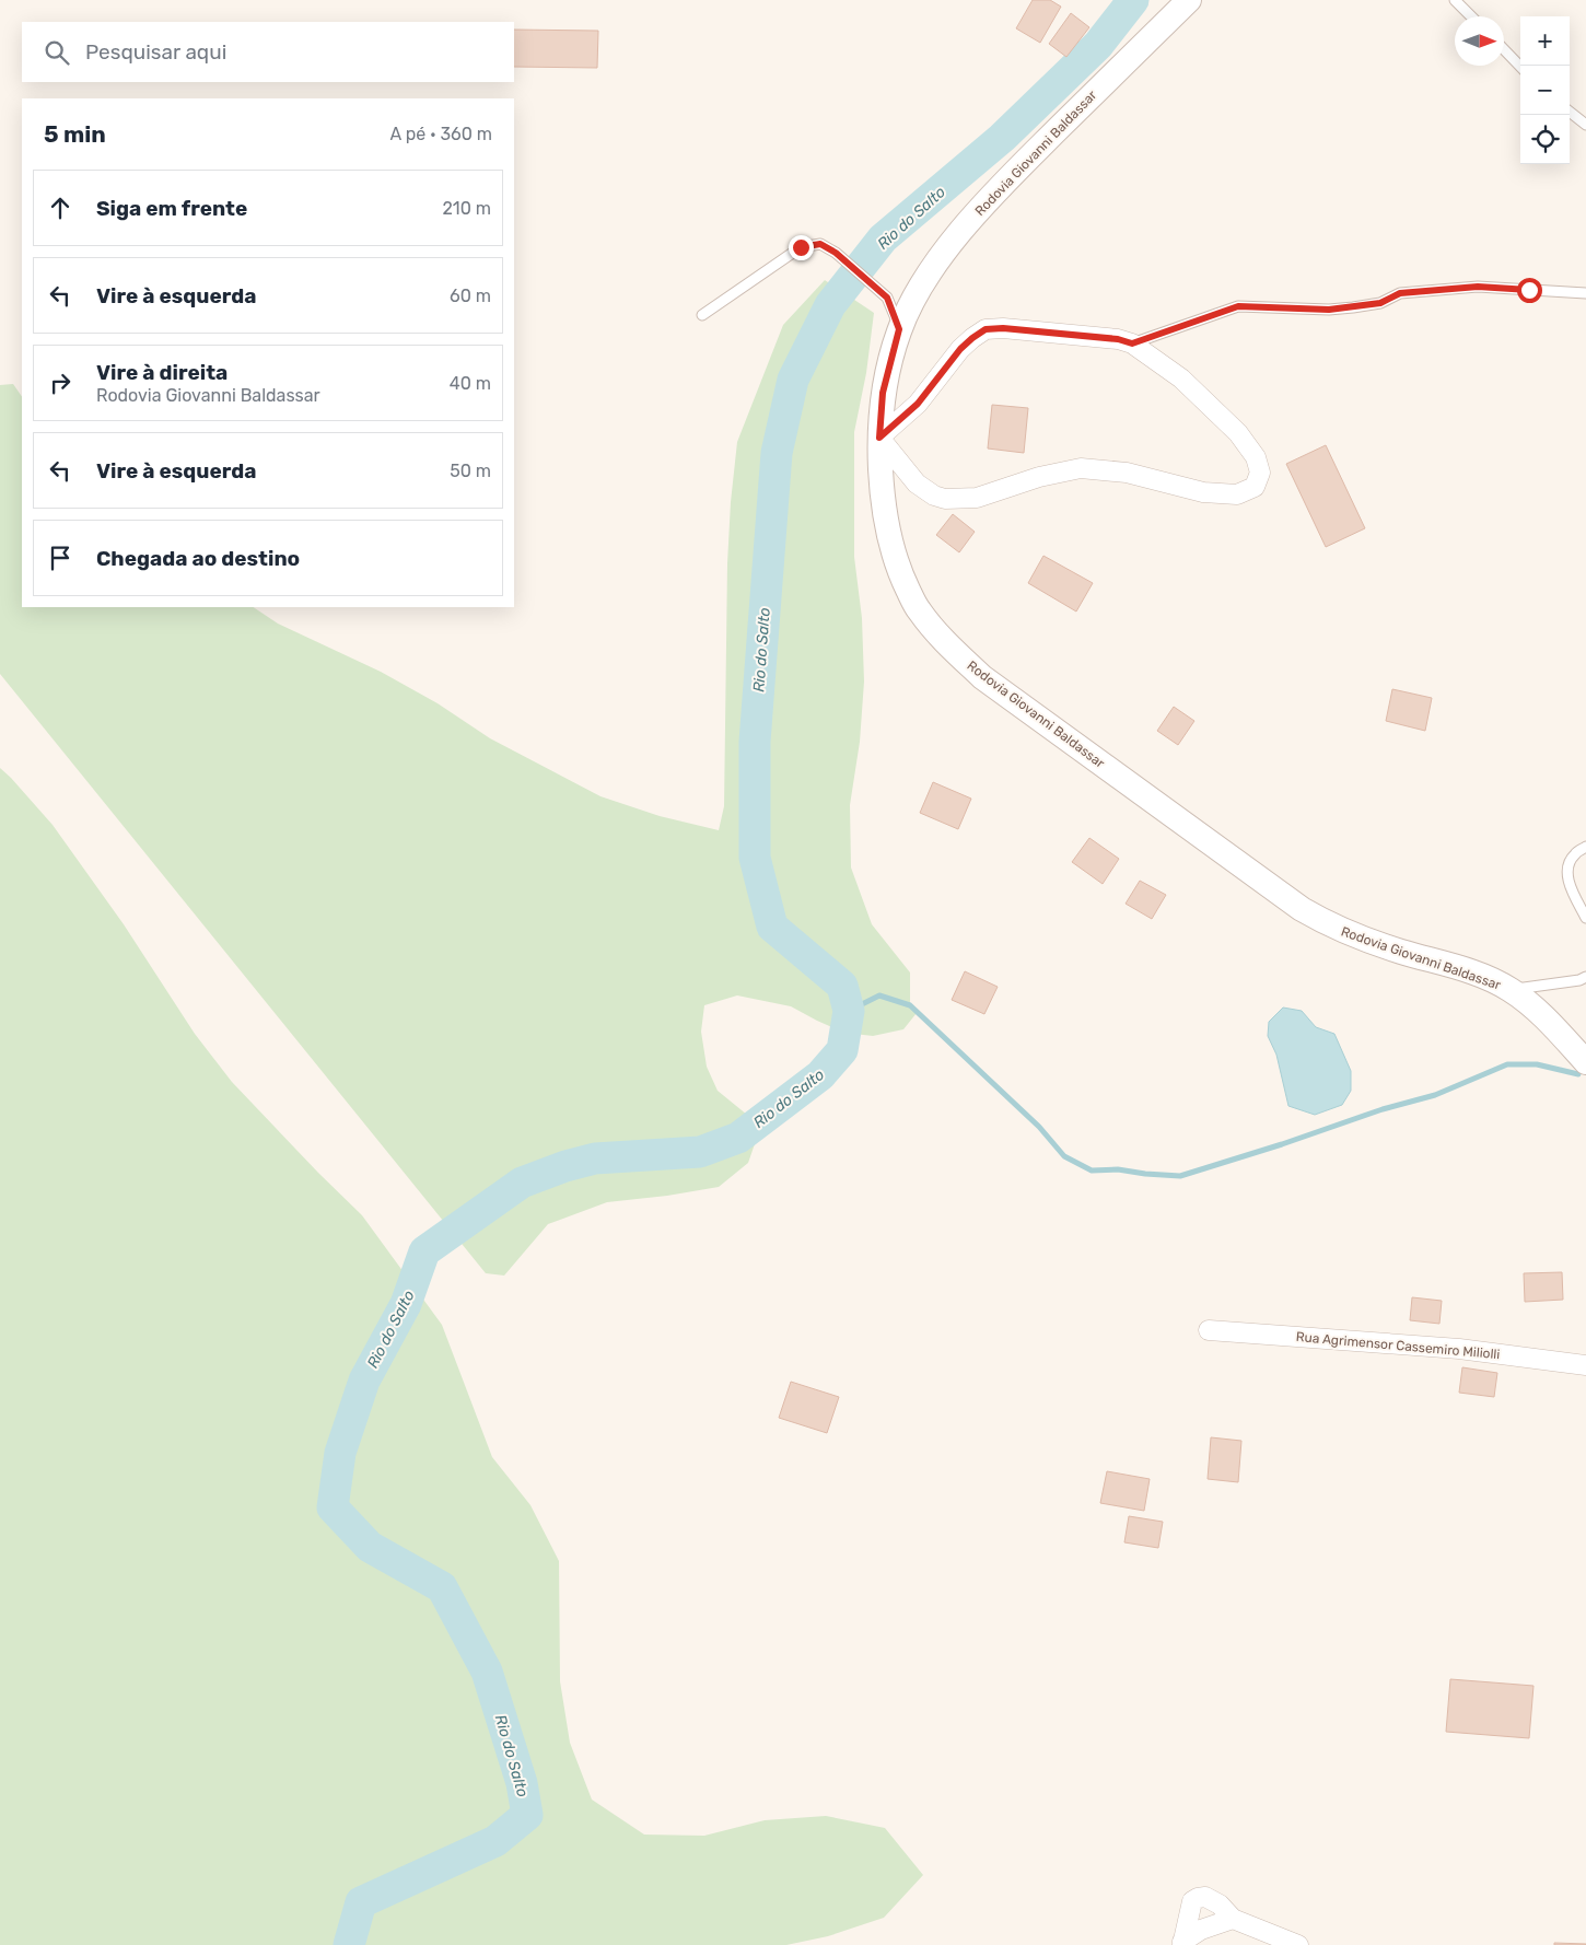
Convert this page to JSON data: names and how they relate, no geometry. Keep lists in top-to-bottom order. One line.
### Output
{"streets":{"street":["Rodovia Giovanni Baldassar","Rua Agrimensor Cassemiro Miliolli"]},"water":["Rio do Salto"],"north":"right","page":{"map_buttons":["+","−"],"search":"Pesquisar aqui","heading":["5 min","A pé · 360 m"],"list":[["Siga em frente","210 m"],["Vire à esquerda","60 m"],["Vire à direita","Rodovia Giovanni Baldassar","40 m"],["Vire à esquerda","50 m"],"Chegada ao destino"]}}
